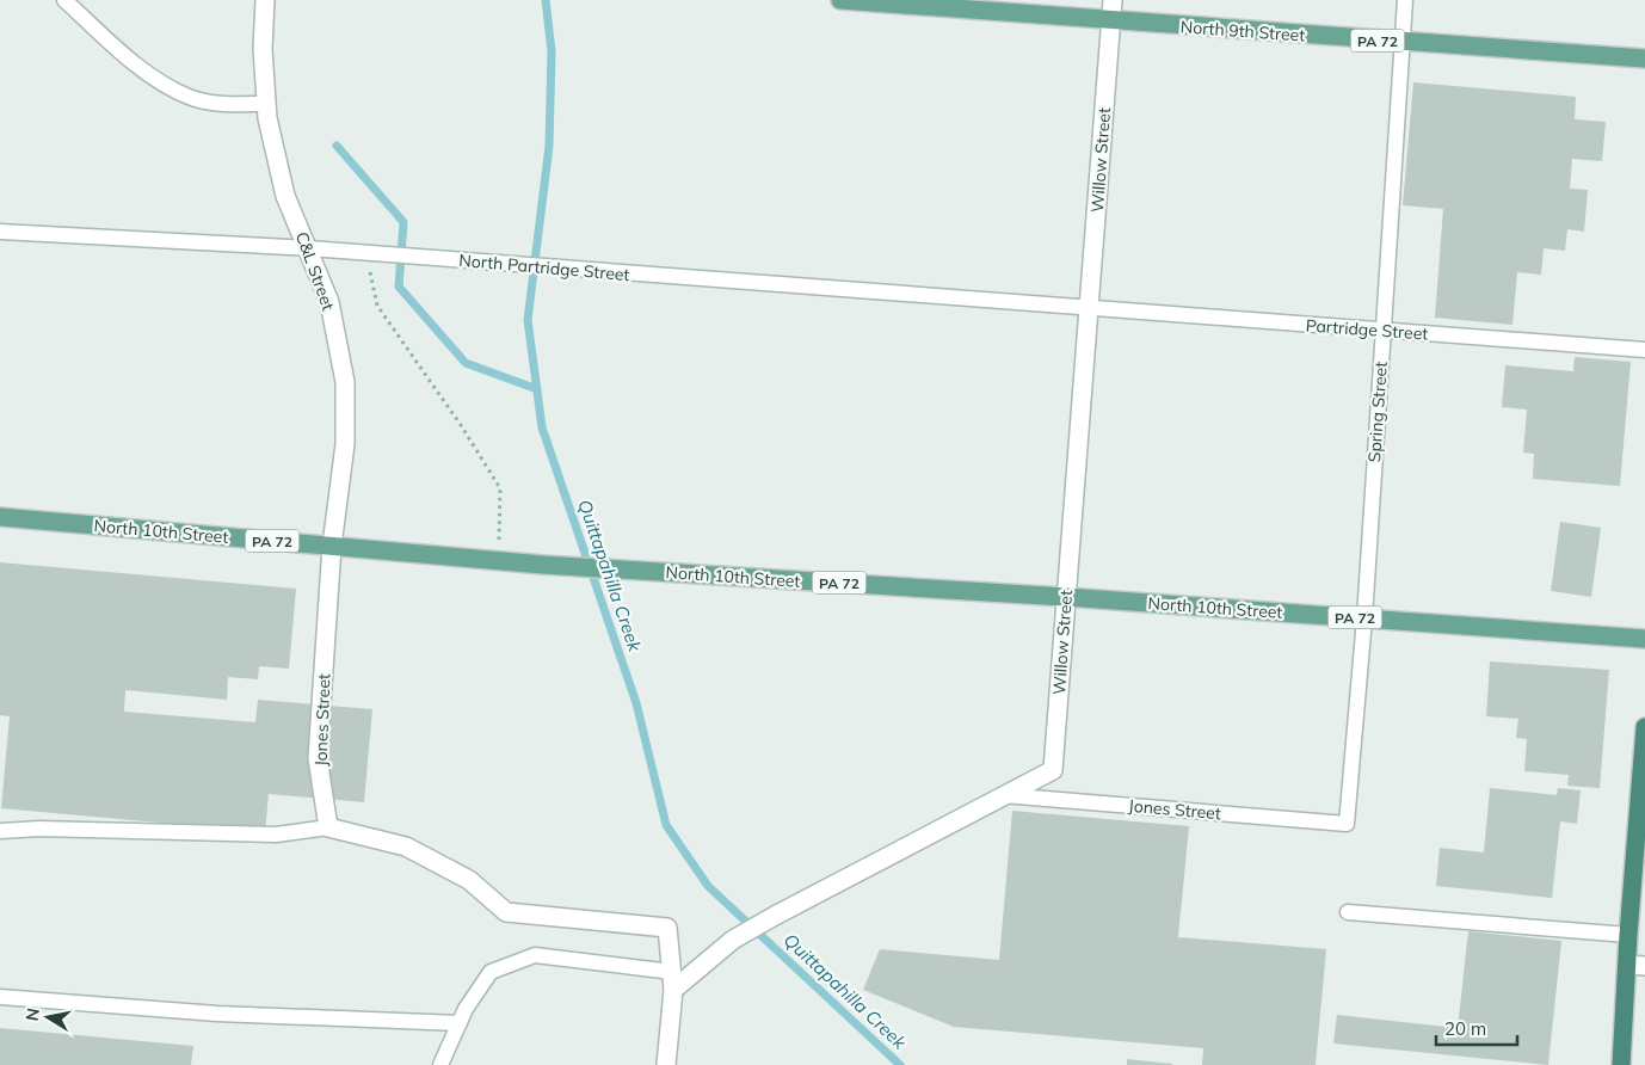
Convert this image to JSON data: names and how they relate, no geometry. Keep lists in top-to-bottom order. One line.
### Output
{"streets":{"main road":["North 9th Street","PA 72","North 10th Street"],"street":["Willow Street","C&L Street","Jones Street"],"lane":["North Partridge Street","Partridge Street","Spring Street"]},"crossings":[["North 9th Street","Willow Street"],["North 9th Street","Spring Street"],["Willow Street","North Partridge Street"],["Willow Street","Partridge Street"],["Willow Street","North 10th Street"],["Willow Street","Jones Street"],["North Partridge Street","C&L Street"],["North Partridge Street","Partridge Street"],["C&L Street","North 10th Street"],["C&L Street","Jones Street"],["Partridge Street","Spring Street"],["Spring Street","North 10th Street"],["Spring Street","Jones Street"],["North 10th Street","Jones Street"]],"water":["Quittapahilla Creek"],"scale_bar":"20 m","north":"left"}
